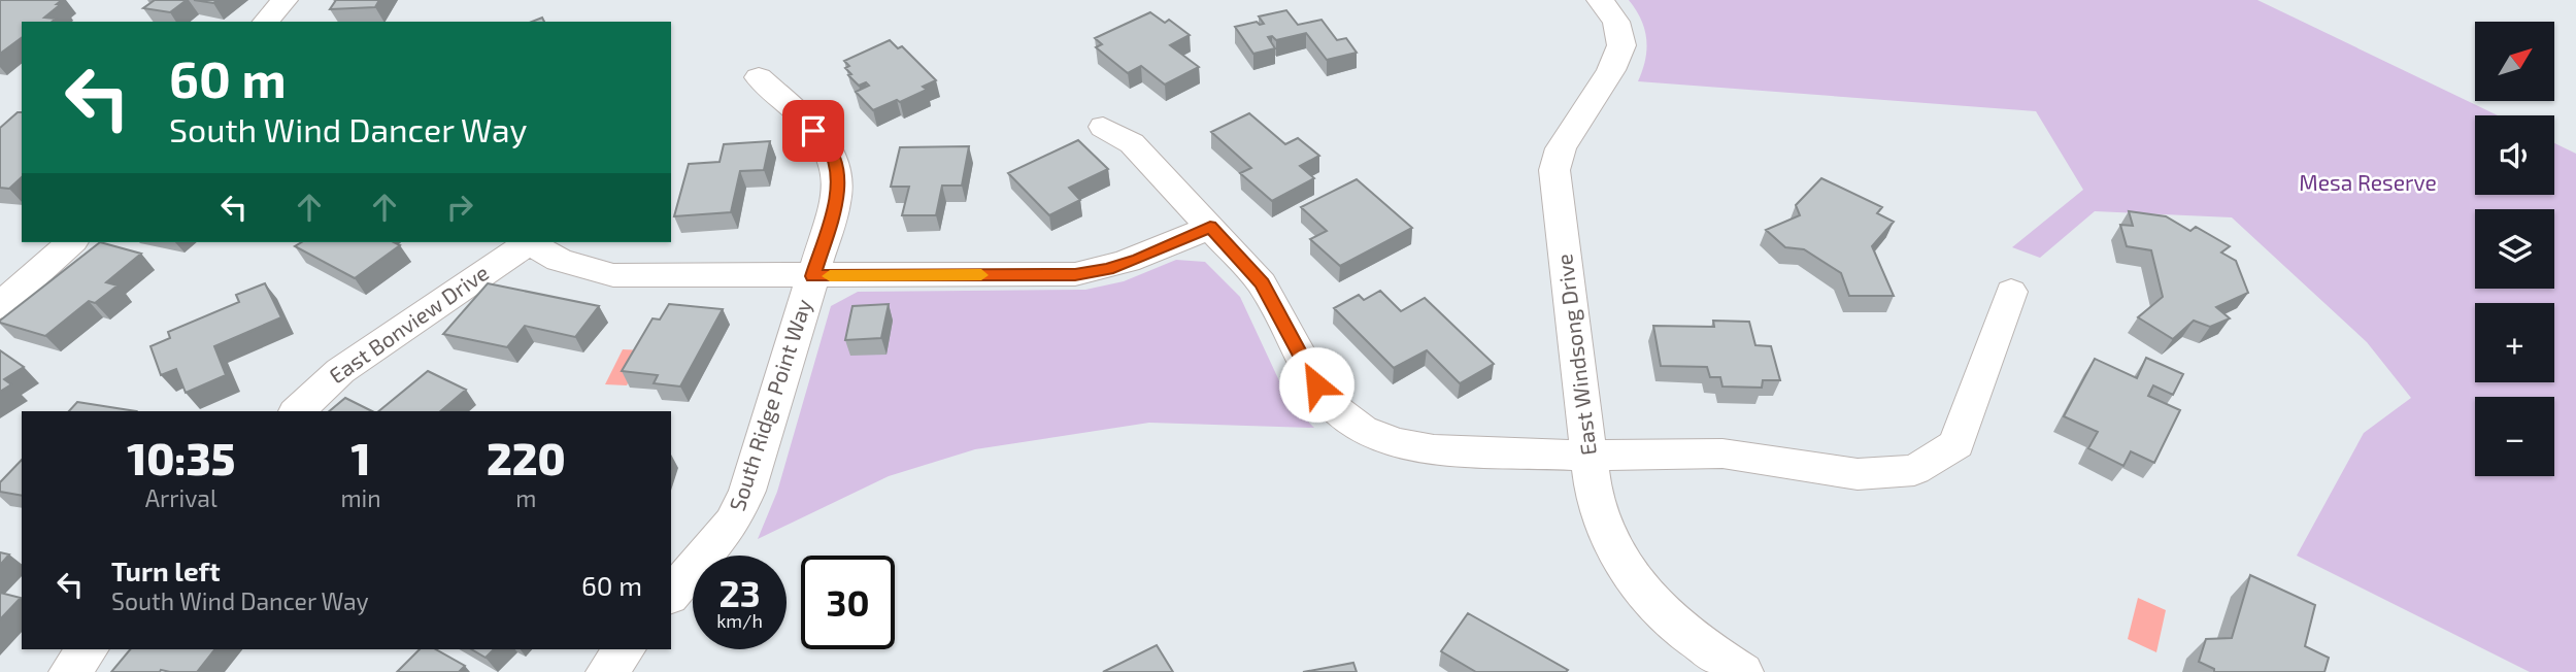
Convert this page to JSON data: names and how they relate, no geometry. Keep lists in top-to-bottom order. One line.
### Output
{"streets":{"street":["East Bonview Drive","East Windsong Drive","South Ridge Point Way"]},"parks":["Mesa Reserve"],"north":"top right","page":{"map_buttons":["+","−"],"turn":["60 m","South Wind Dancer Way"],"eta":["10:35","Arrival","1","min","220","m"],"list":[{"name":"Turn left","note":"South Wind Dancer Way","value":"60 m"}],"speed":"23 km/h","limit":"30"}}
